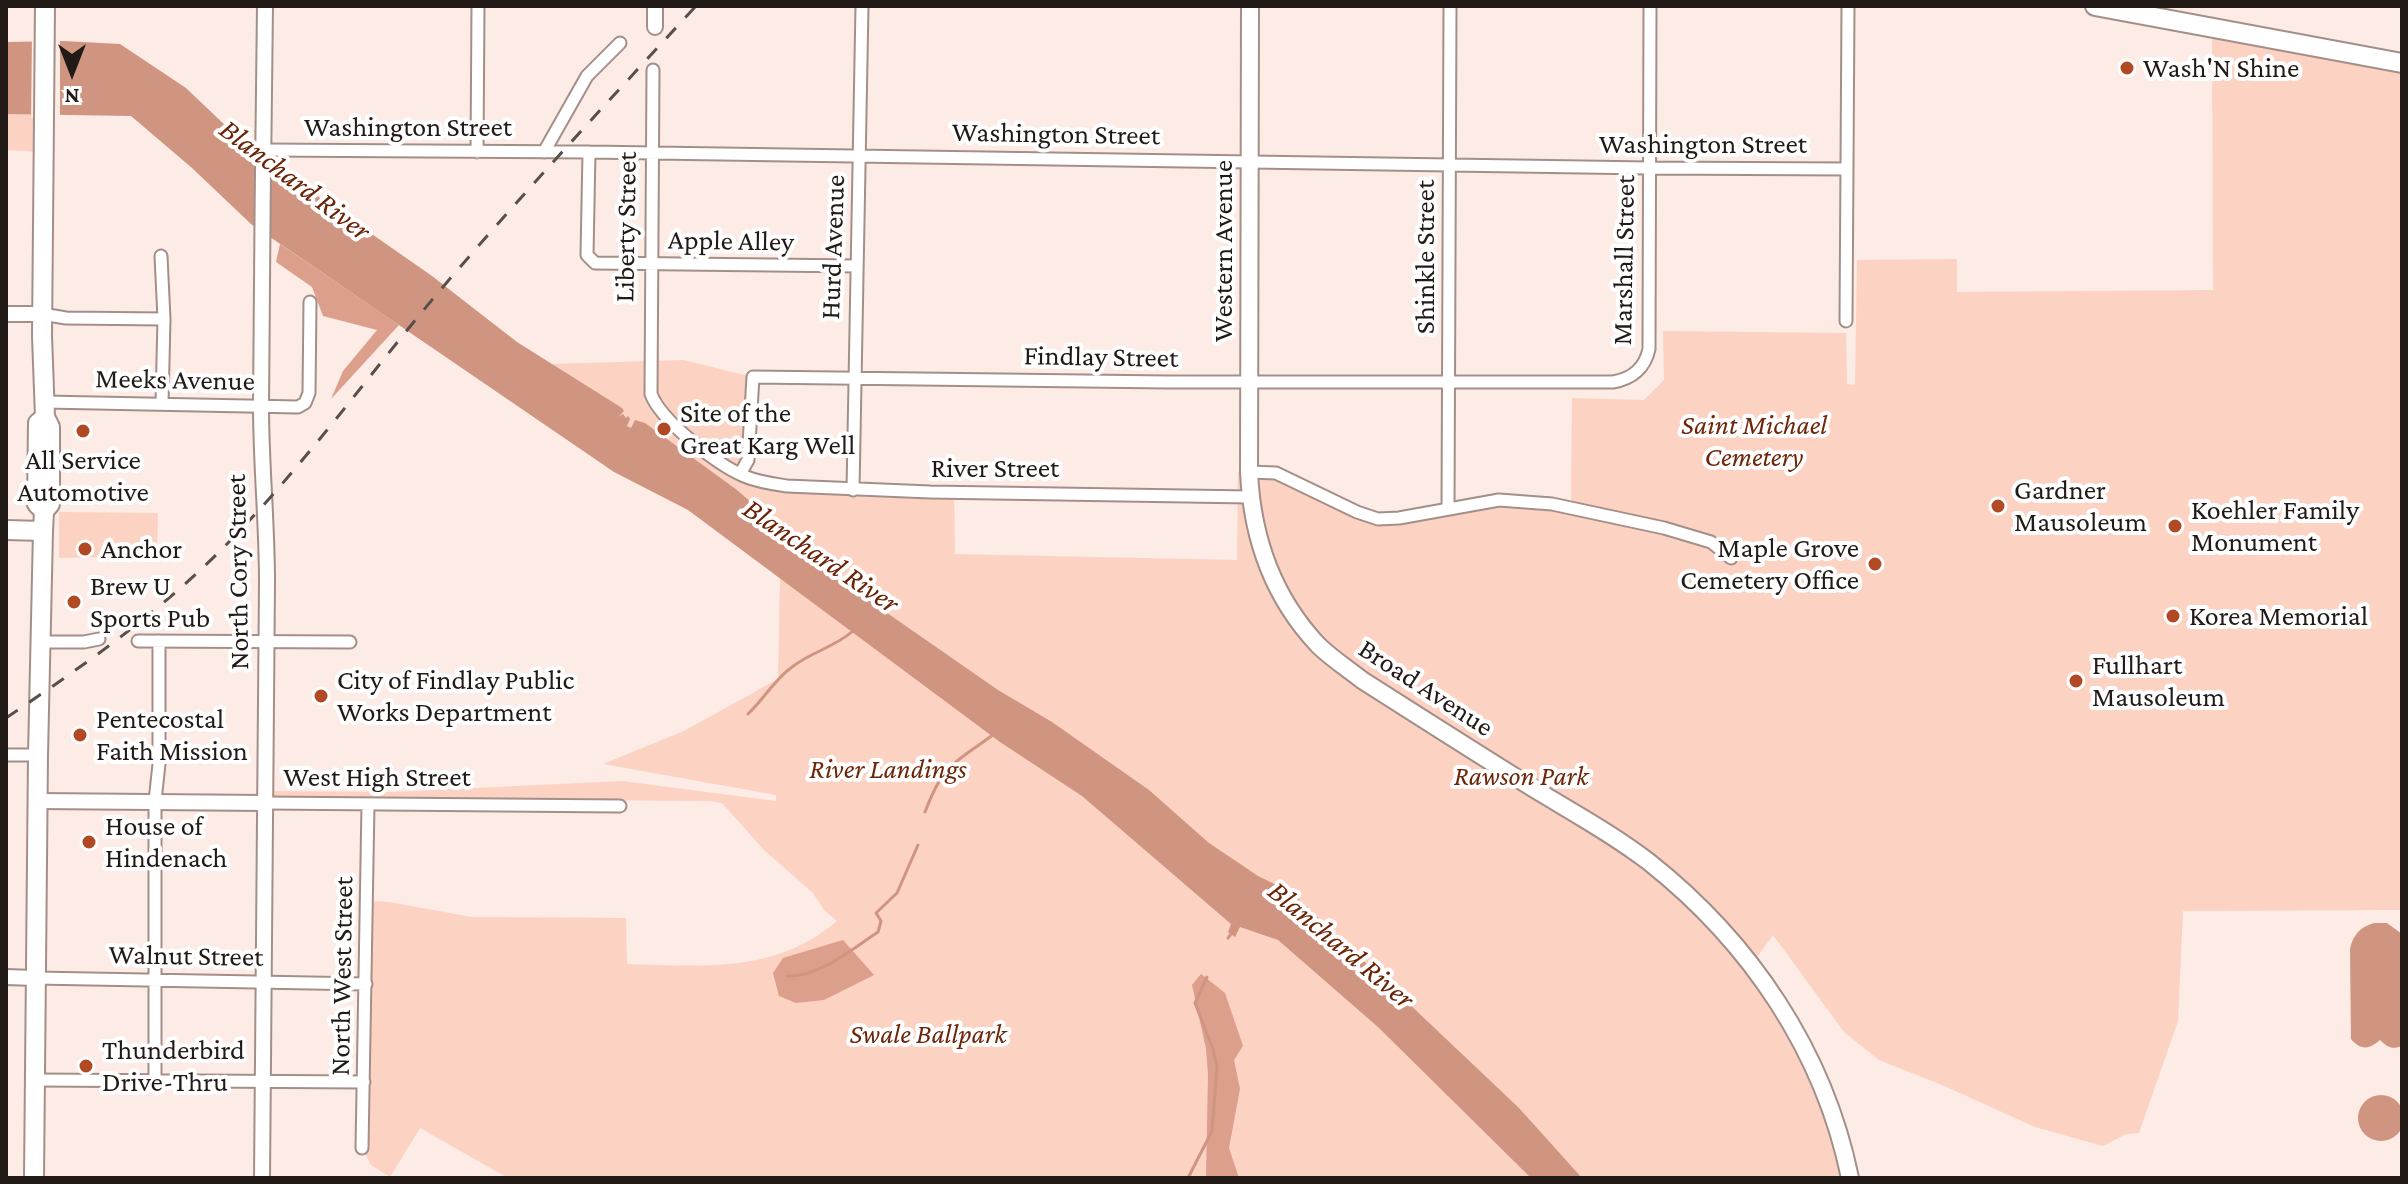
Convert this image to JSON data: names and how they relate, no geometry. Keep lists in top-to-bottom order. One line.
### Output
{"streets":{"main road":["Western Avenue","Broad Avenue"],"street":["Washington Street","Liberty Street","Apple Alley","Hurd Avenue","Shinkle Street","Marshall Street","Findlay Street","Meeks Avenue","River Street","North Cory Street","West High Street","Walnut Street","North West Street"]},"crossings":[["Washington Street","Liberty Street"],["Washington Street","Apple Alley"],["Washington Street","Hurd Avenue"],["Washington Street","Western Avenue"],["Washington Street","Shinkle Street"],["Washington Street","Marshall Street"],["Washington Street","North Cory Street"],["Liberty Street","Apple Alley"],["Liberty Street","Findlay Street"],["Liberty Street","River Street"],["Apple Alley","Hurd Avenue"],["Hurd Avenue","Findlay Street"],["Hurd Avenue","River Street"],["Western Avenue","Findlay Street"],["Western Avenue","River Street"],["Western Avenue","Broad Avenue"],["Shinkle Street","Findlay Street"],["Marshall Street","Findlay Street"],["Findlay Street","River Street"],["Meeks Avenue","North Cory Street"],["River Street","Broad Avenue"],["North Cory Street","West High Street"],["North Cory Street","Walnut Street"],["West High Street","North West Street"],["Walnut Street","North West Street"]],"water":["Blanchard River"],"parks":["Saint Michael Cemetery","River Landings","Rawson Park","Swale Ballpark"],"places":["Wash'N Shine","Site of the Great Karg Well","All Service Automotive","Gardner Mausoleum","Koehler Family Monument","Anchor","Maple Grove Cemetery Office","Brew U Sports Pub","Korea Memorial","Fullhart Mausoleum","City of Findlay Public Works Department","Pentecostal Faith Mission","House of Hindenach","Thunderbird Drive-Thru"],"north":"bottom"}
